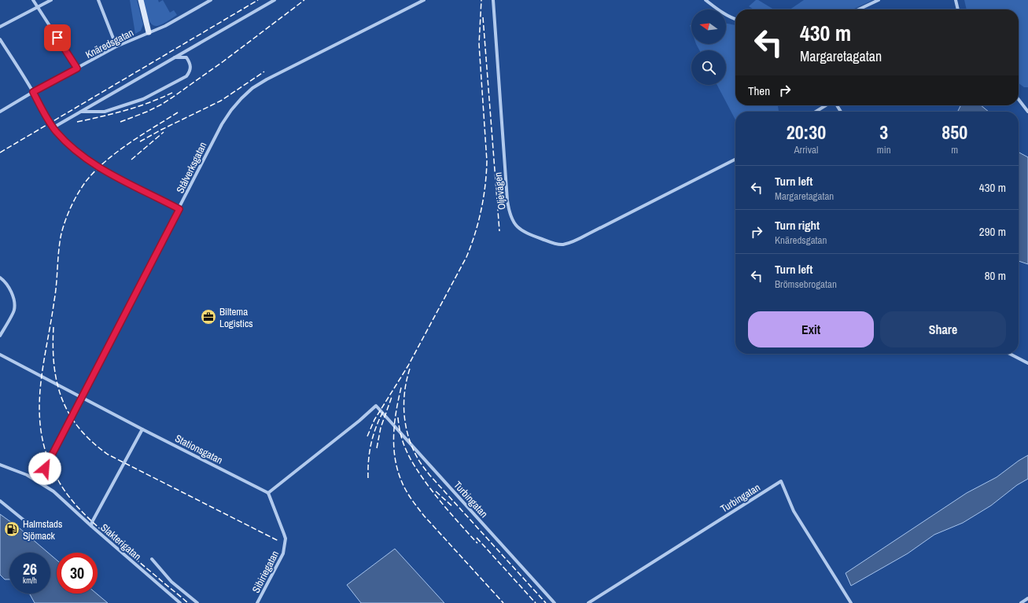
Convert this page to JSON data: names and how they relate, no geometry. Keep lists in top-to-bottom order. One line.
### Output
{"streets":{"street":["Knäredsgatan","Stålverksgatan","Oljevägen","Stationsgatan","Turbingatan","Slakterigatan","Sibiriegatan"]},"crossings":[["Stålverksgatan","Stationsgatan"],["Stationsgatan","Turbingatan"],["Stationsgatan","Slakterigatan"],["Stationsgatan","Sibiriegatan"],["Turbingatan","Sibiriegatan"]],"places":{"office":["Biltema Logistics"],"fuel station":["Halmstads Sjömack"]},"north":"left","page":{"turn":["430 m","Margaretagatan"],"then":"Then","eta":["20:30","Arrival","3","min","850","m"],"list":[{"name":"Turn left","note":"Margaretagatan","value":"430 m"},{"name":"Turn right","note":"Knäredsgatan","value":"290 m"},{"name":"Turn left","note":"Brömsebrogatan","value":"80 m"}],"buttons":["Exit","Share"],"speed":"26 km/h","limit":"30"}}
